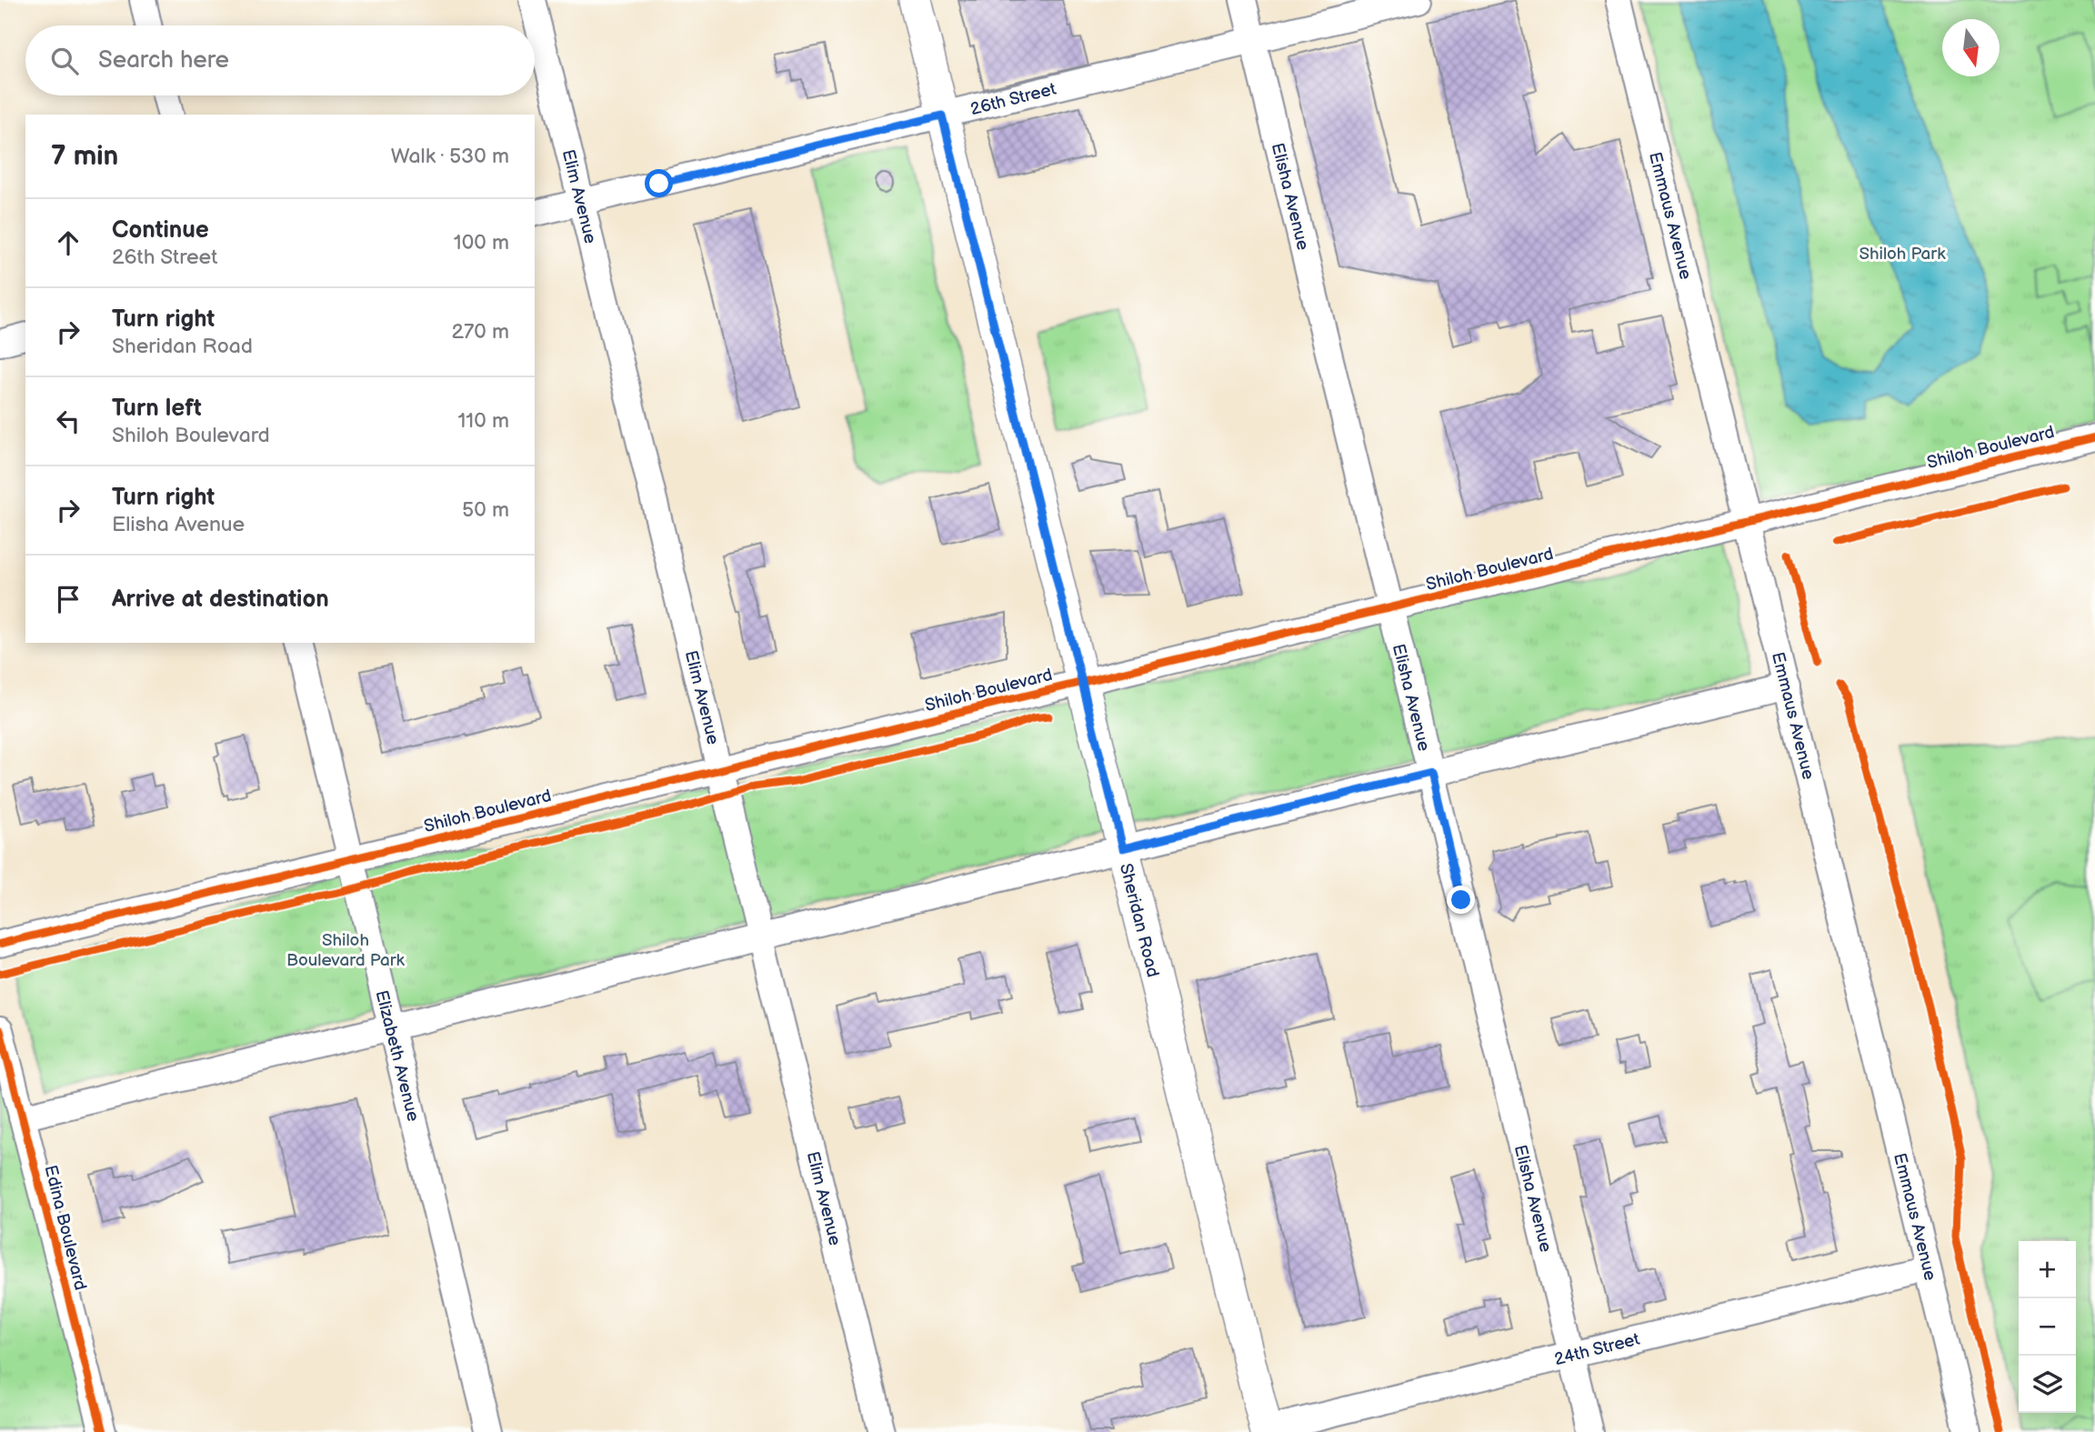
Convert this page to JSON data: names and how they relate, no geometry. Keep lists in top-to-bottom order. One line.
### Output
{"streets":{"main road":["Sheridan Road"],"street":["26th Street","Elim Avenue","Elisha Avenue","Emmaus Avenue","Shiloh Boulevard","Elizabeth Avenue","Edina Boulevard","24th Street"]},"crossings":[["26th Street","Elim Avenue"],["26th Street","Elisha Avenue"],["26th Street","Sheridan Road"],["Elim Avenue","Shiloh Boulevard"],["Elisha Avenue","Shiloh Boulevard"],["Elisha Avenue","24th Street"],["Emmaus Avenue","Shiloh Boulevard"],["Emmaus Avenue","24th Street"],["Shiloh Boulevard","Sheridan Road"],["Shiloh Boulevard","Elizabeth Avenue"],["Sheridan Road","24th Street"]],"parks":["Shiloh Park","Shiloh Boulevard Park"],"north":"bottom","page":{"search":"Search here","heading":["7 min","Walk · 530 m"],"list":[["Continue","26th Street","100 m"],["Turn right","Sheridan Road","270 m"],["Turn left","Shiloh Boulevard","110 m"],["Turn right","Elisha Avenue","50 m"],"Arrive at destination"],"map_buttons":["+","−"]}}
